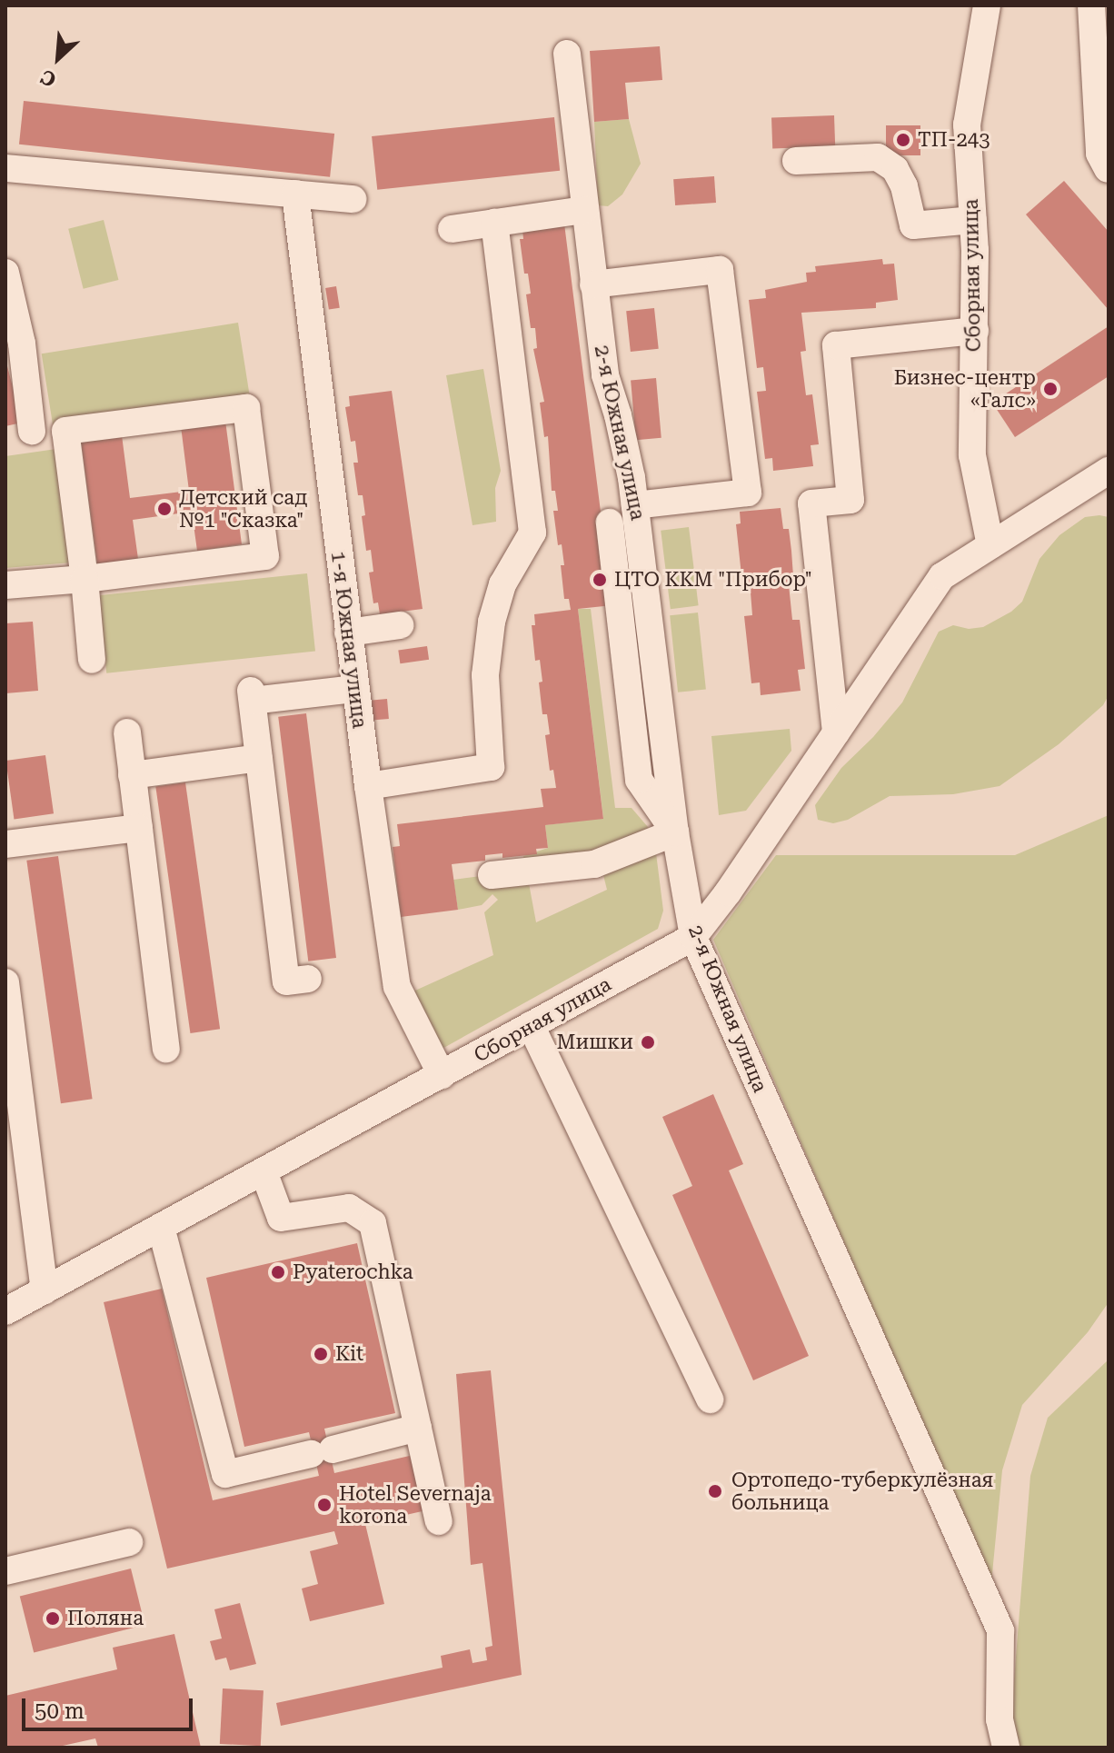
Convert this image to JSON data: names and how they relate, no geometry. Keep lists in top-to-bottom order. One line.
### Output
{"streets":{"street":["Сборная улица","2-я Южная улица","1-я Южная улица"]},"crossings":[["Сборная улица","2-я Южная улица"],["Сборная улица","1-я Южная улица"]],"places":["ТП-243","Бизнес-центр «Галс»","Детский сад №1 \"Сказка\"","ЦТО ККМ \"Прибор\"","Мишки","Pyaterochka","Kit","Ортопедо-туберкулёзная больница","Hotel Severnaja korona","Поляна"],"scale_bar":"50 m","north":"bottom left"}
